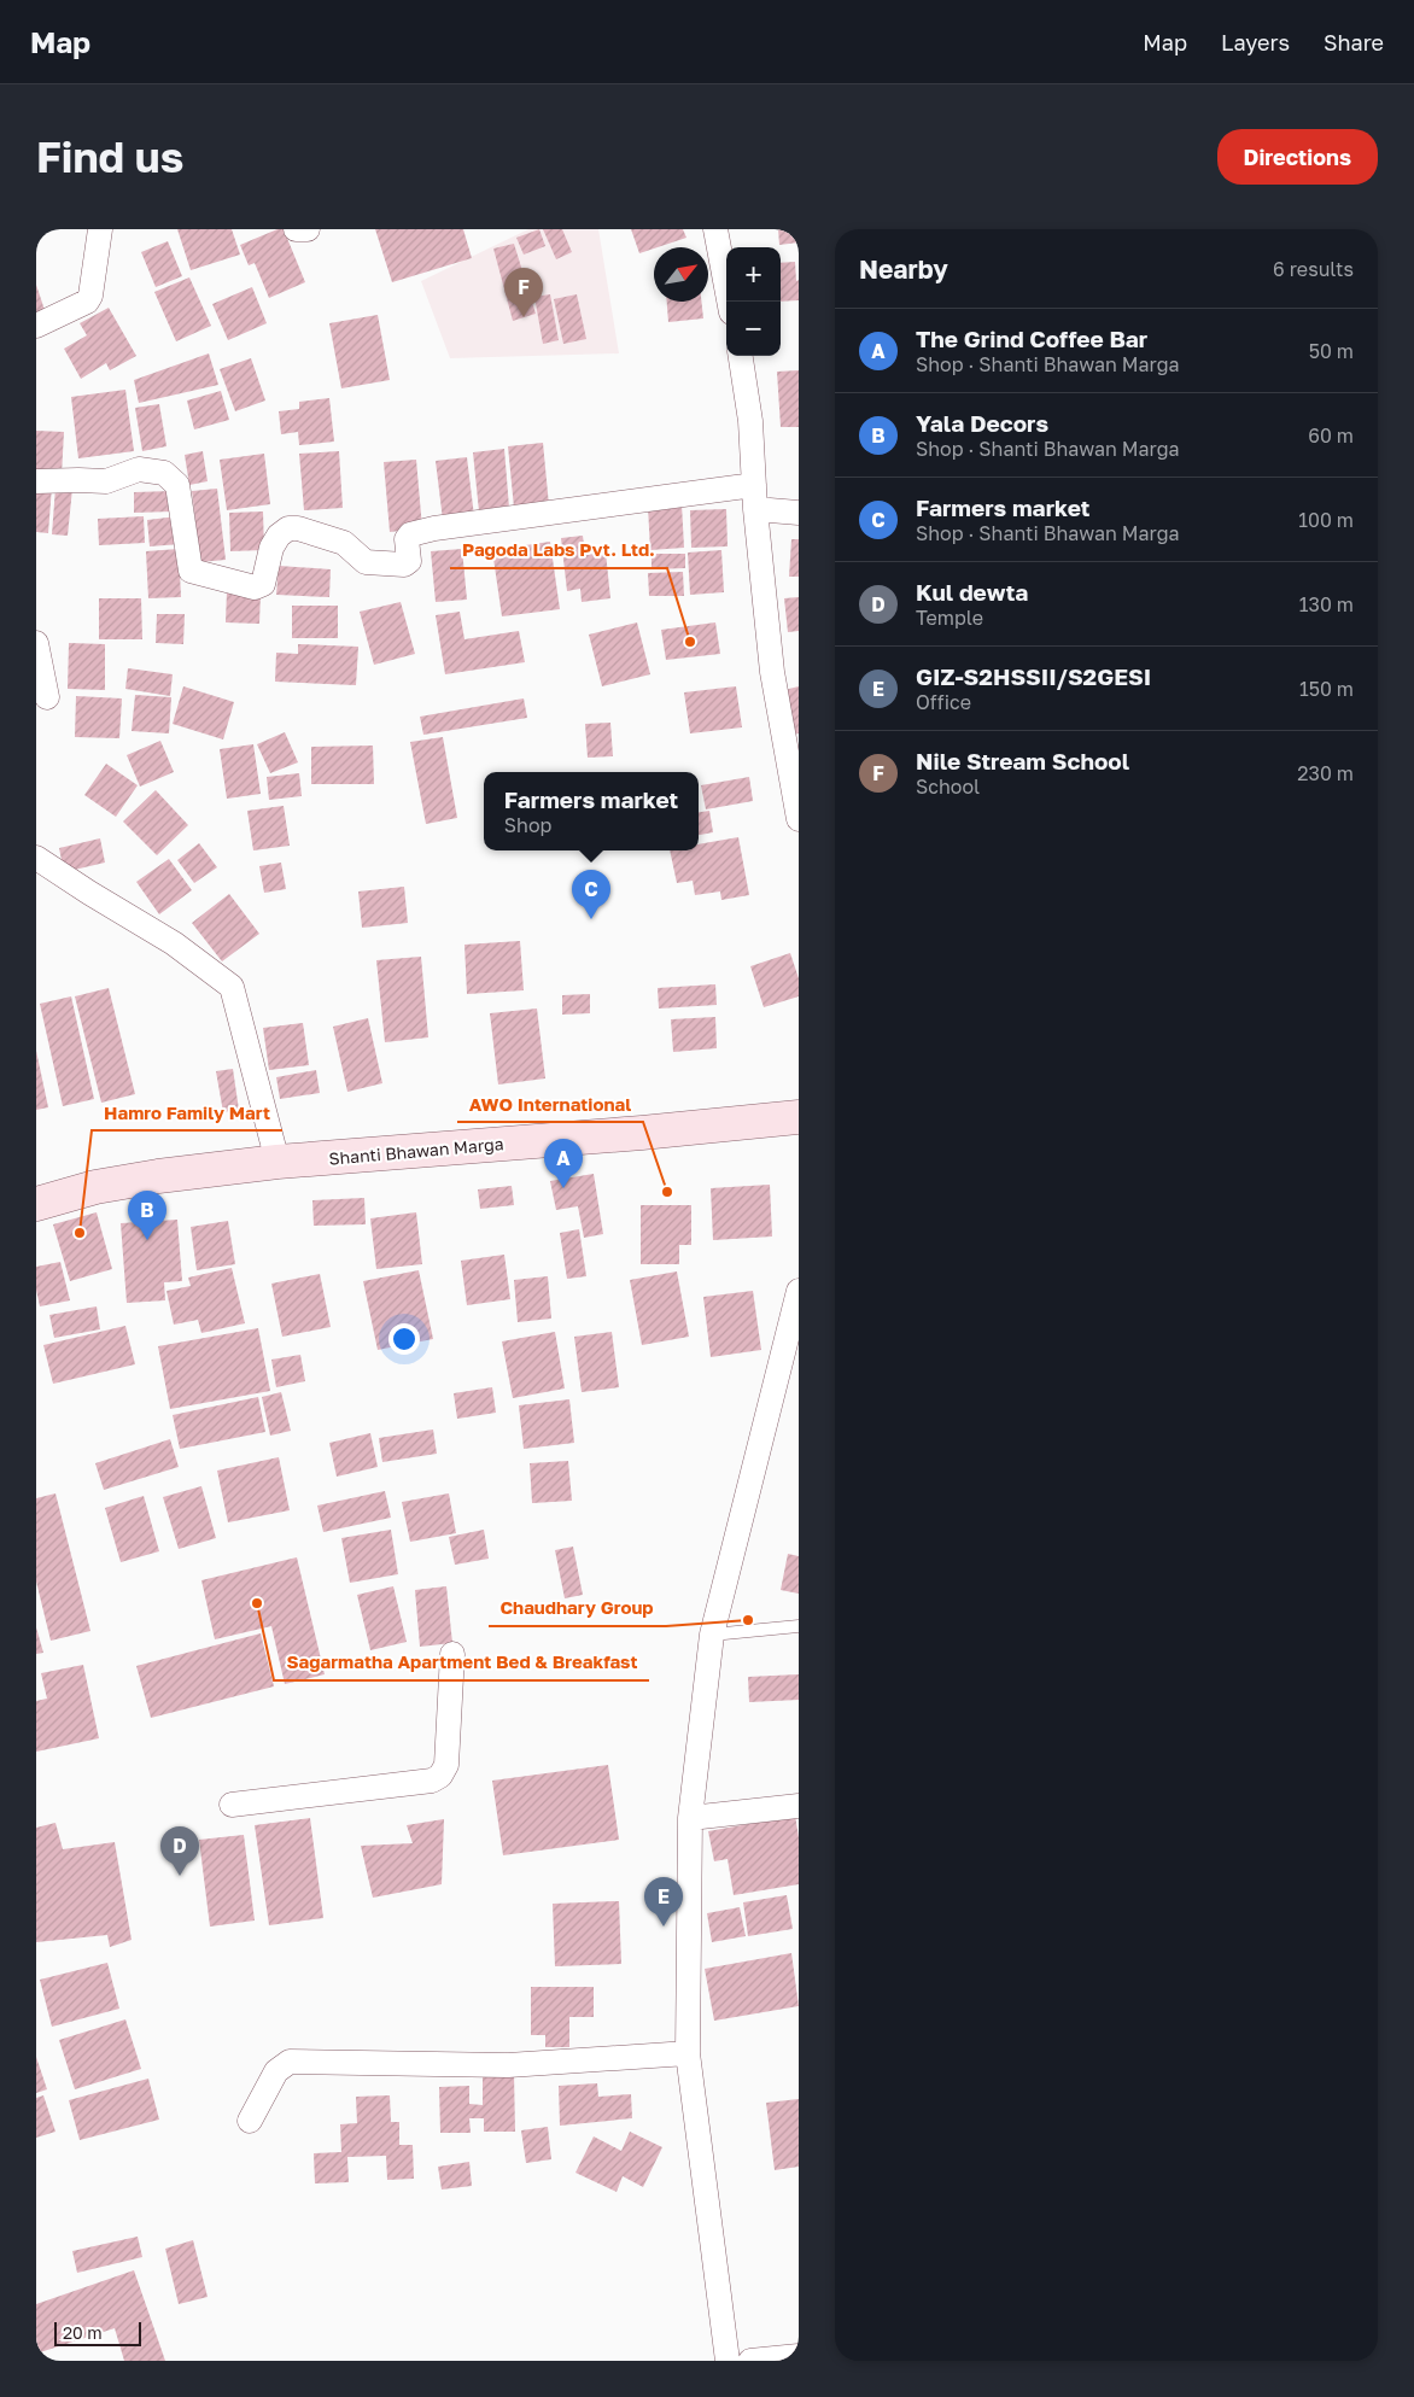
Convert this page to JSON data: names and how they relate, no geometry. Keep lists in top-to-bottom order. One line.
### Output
{"streets":{"main road":["Shanti Bhawan Marga"]},"places":["Pagoda Labs Pvt. Ltd.","AWO International","Hamro Family Mart","Sagarmatha Apartment Bed & Breakfast","Chaudhary Group"],"scale_bar":"20 m","north":"top right","page":{"header":"Map","nav":["Map","Layers","Share"],"buttons":"Directions","title":"Find us","heading":["Nearby","6 results"],"map_buttons":["+","−"],"pins":["F","C","A","B","D","E"],"list":[{"mark":"A","name":"The Grind Coffee Bar","note":"Shop · Shanti Bhawan Marga","value":"50 m"},{"mark":"B","name":"Yala Decors","note":"Shop · Shanti Bhawan Marga","value":"60 m"},{"mark":"C","name":"Farmers market","note":"Shop · Shanti Bhawan Marga","value":"100 m"},{"mark":"D","name":"Kul dewta","note":"Temple","value":"130 m"},{"mark":"E","name":"GIZ-S2HSSII/S2GESI","note":"Office","value":"150 m"},{"mark":"F","name":"Nile Stream School","note":"School","value":"230 m"}],"popup":["Farmers market","Shop"],"scale":"20 m"}}
